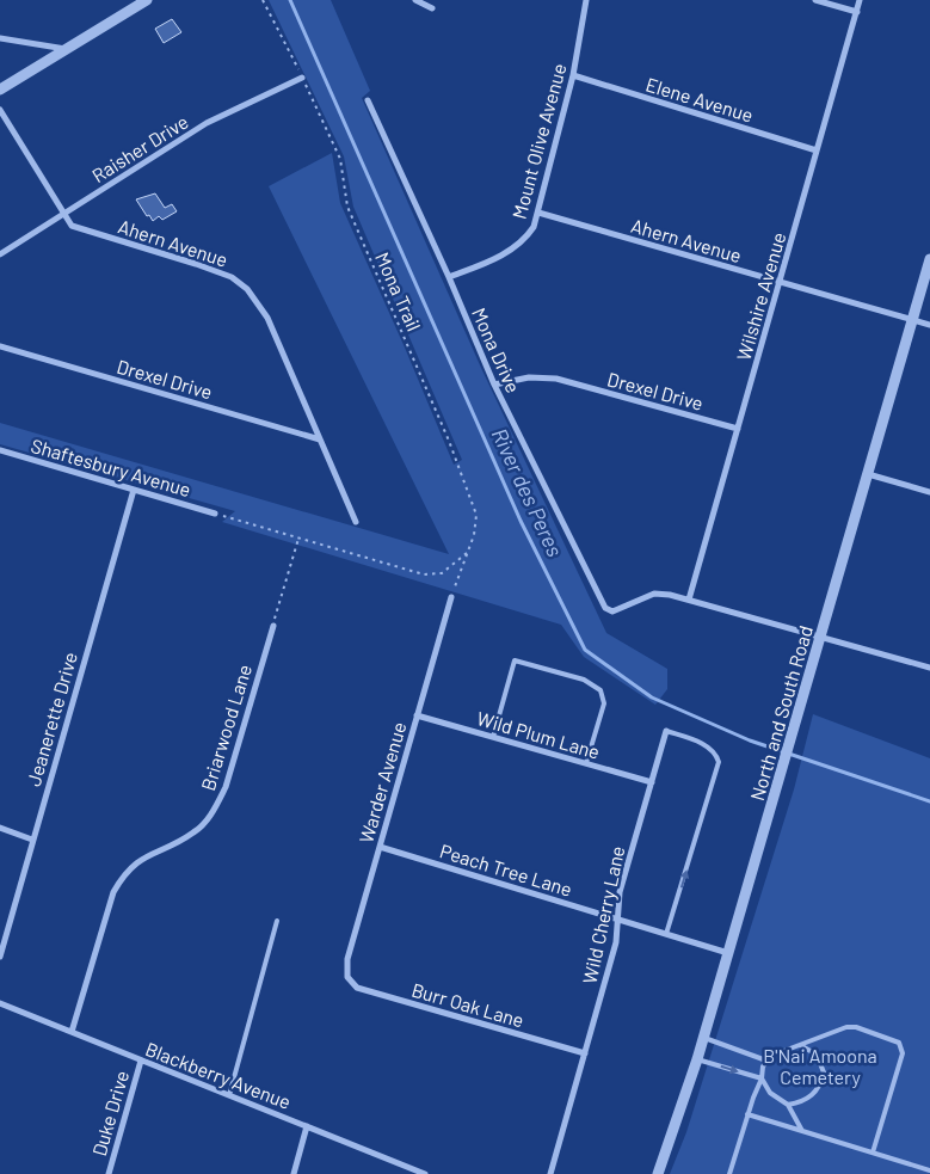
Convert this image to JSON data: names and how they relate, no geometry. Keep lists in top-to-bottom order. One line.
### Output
{"streets":{"street":["Elene Avenue","Mount Olive Avenue","Raisher Drive","Ahern Avenue","Wilshire Avenue","Mona Drive","Drexel Drive","Shaftesbury Avenue","North and South Road","Jeanerette Drive","Briarwood Lane","Wild Plum Lane","Warder Avenue","Peach Tree Lane","Wild Cherry Lane","Burr Oak Lane","Blackberry Avenue","Duke Drive"],"path":["Mona Trail"]},"crossings":[["Elene Avenue","Mount Olive Avenue"],["Elene Avenue","Wilshire Avenue"],["Mount Olive Avenue","Ahern Avenue"],["Mount Olive Avenue","Mona Drive"],["Raisher Drive","Ahern Avenue"],["Raisher Drive","Mona Trail"],["Ahern Avenue","Wilshire Avenue"],["Ahern Avenue","Drexel Drive"],["Ahern Avenue","North and South Road"],["Mona Trail","Warder Avenue"],["Wilshire Avenue","Mona Drive"],["Wilshire Avenue","Drexel Drive"],["Mona Drive","Drexel Drive"],["Shaftesbury Avenue","Jeanerette Drive"],["North and South Road","Peach Tree Lane"],["Briarwood Lane","Blackberry Avenue"],["Wild Plum Lane","Warder Avenue"],["Wild Plum Lane","Wild Cherry Lane"],["Warder Avenue","Peach Tree Lane"],["Warder Avenue","Burr Oak Lane"],["Peach Tree Lane","Wild Cherry Lane"],["Wild Cherry Lane","Burr Oak Lane"],["Blackberry Avenue","Duke Drive"]],"water":["River des Peres"],"parks":["B'Nai Amoona Cemetery"]}
